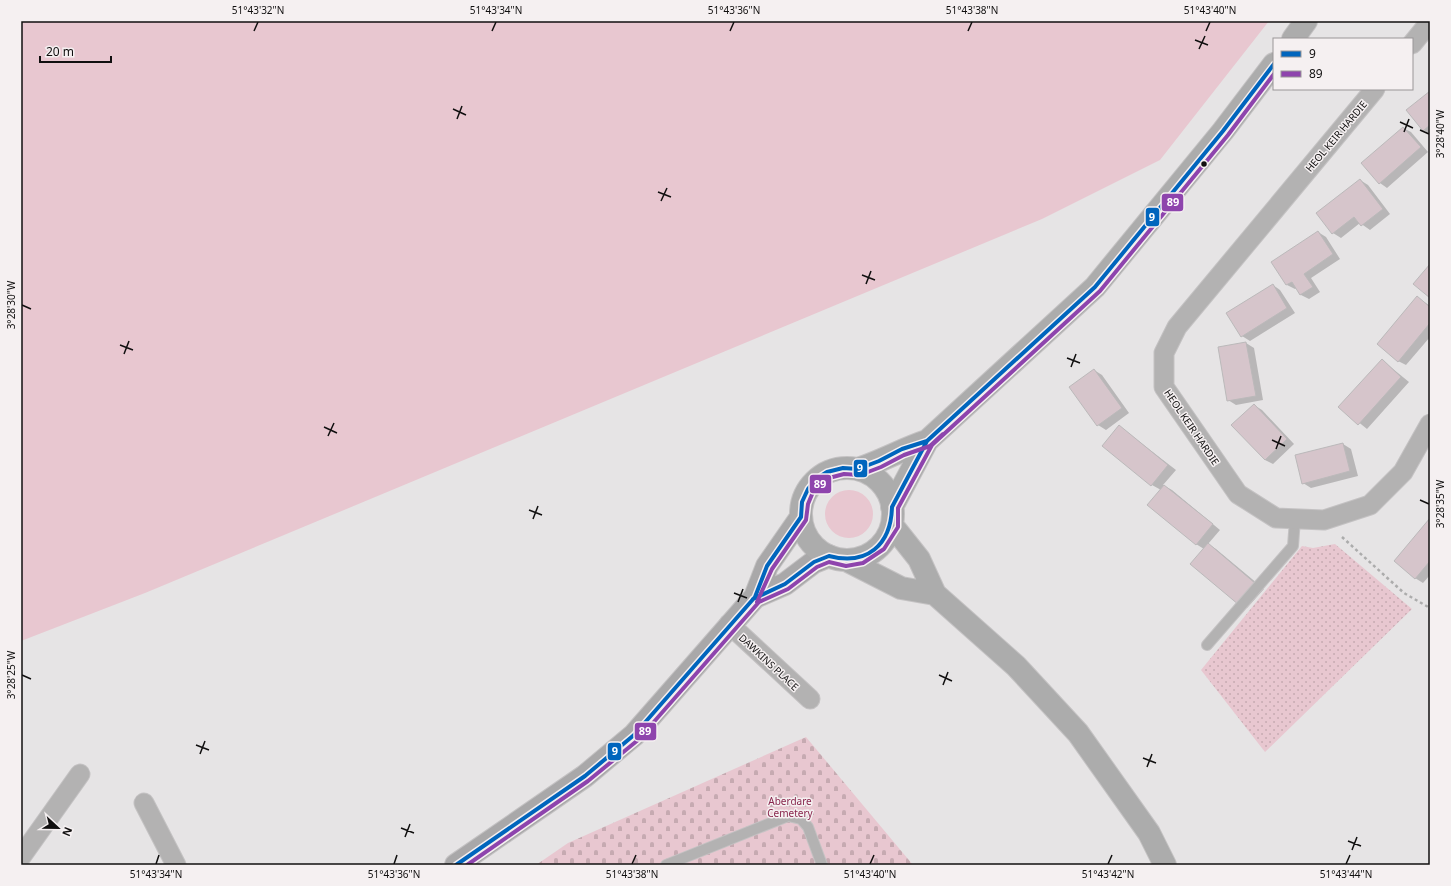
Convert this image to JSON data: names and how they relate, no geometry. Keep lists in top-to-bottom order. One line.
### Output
{"streets":{"street":["HEOL KEIR HARDIE","DAWKINS PLACE"]},"parks":["Aberdare Cemetery"],"lines":["transit line 9","transit line 89"],"legend":["9","89"],"scale_bar":"20 m","north":"right","coordinates":["51°43'32\"N","51°43'34\"N","51°43'36\"N","51°43'38\"N","51°43'40\"N","3°28'40\"W","3°28'30\"W","3°28'35\"W","3°28'25\"W","51°43'42\"N","51°43'44\"N"]}
